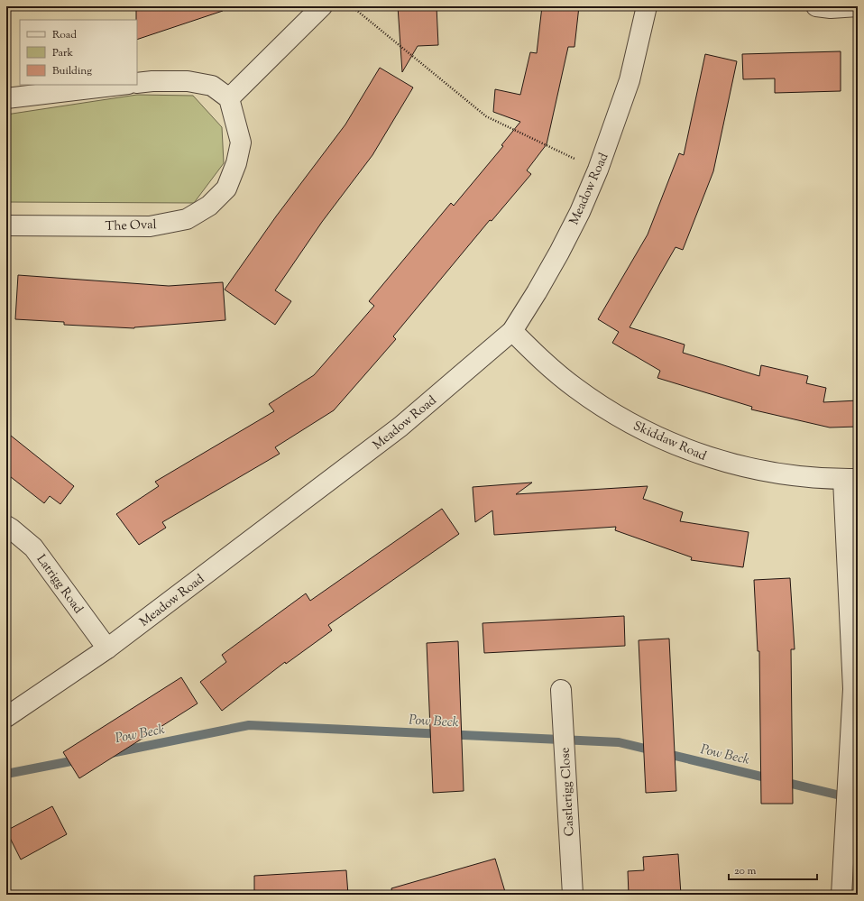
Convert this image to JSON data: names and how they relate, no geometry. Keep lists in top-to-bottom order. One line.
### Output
{"streets":{"street":["Meadow Road","The Oval","Skiddaw Road","Latrigg Road","Castlerigg Close"]},"crossings":[["Meadow Road","Skiddaw Road"],["Meadow Road","Latrigg Road"]],"water":["Pow Beck"],"legend":["Road","Park","Building"],"scale_bar":"20 m"}
